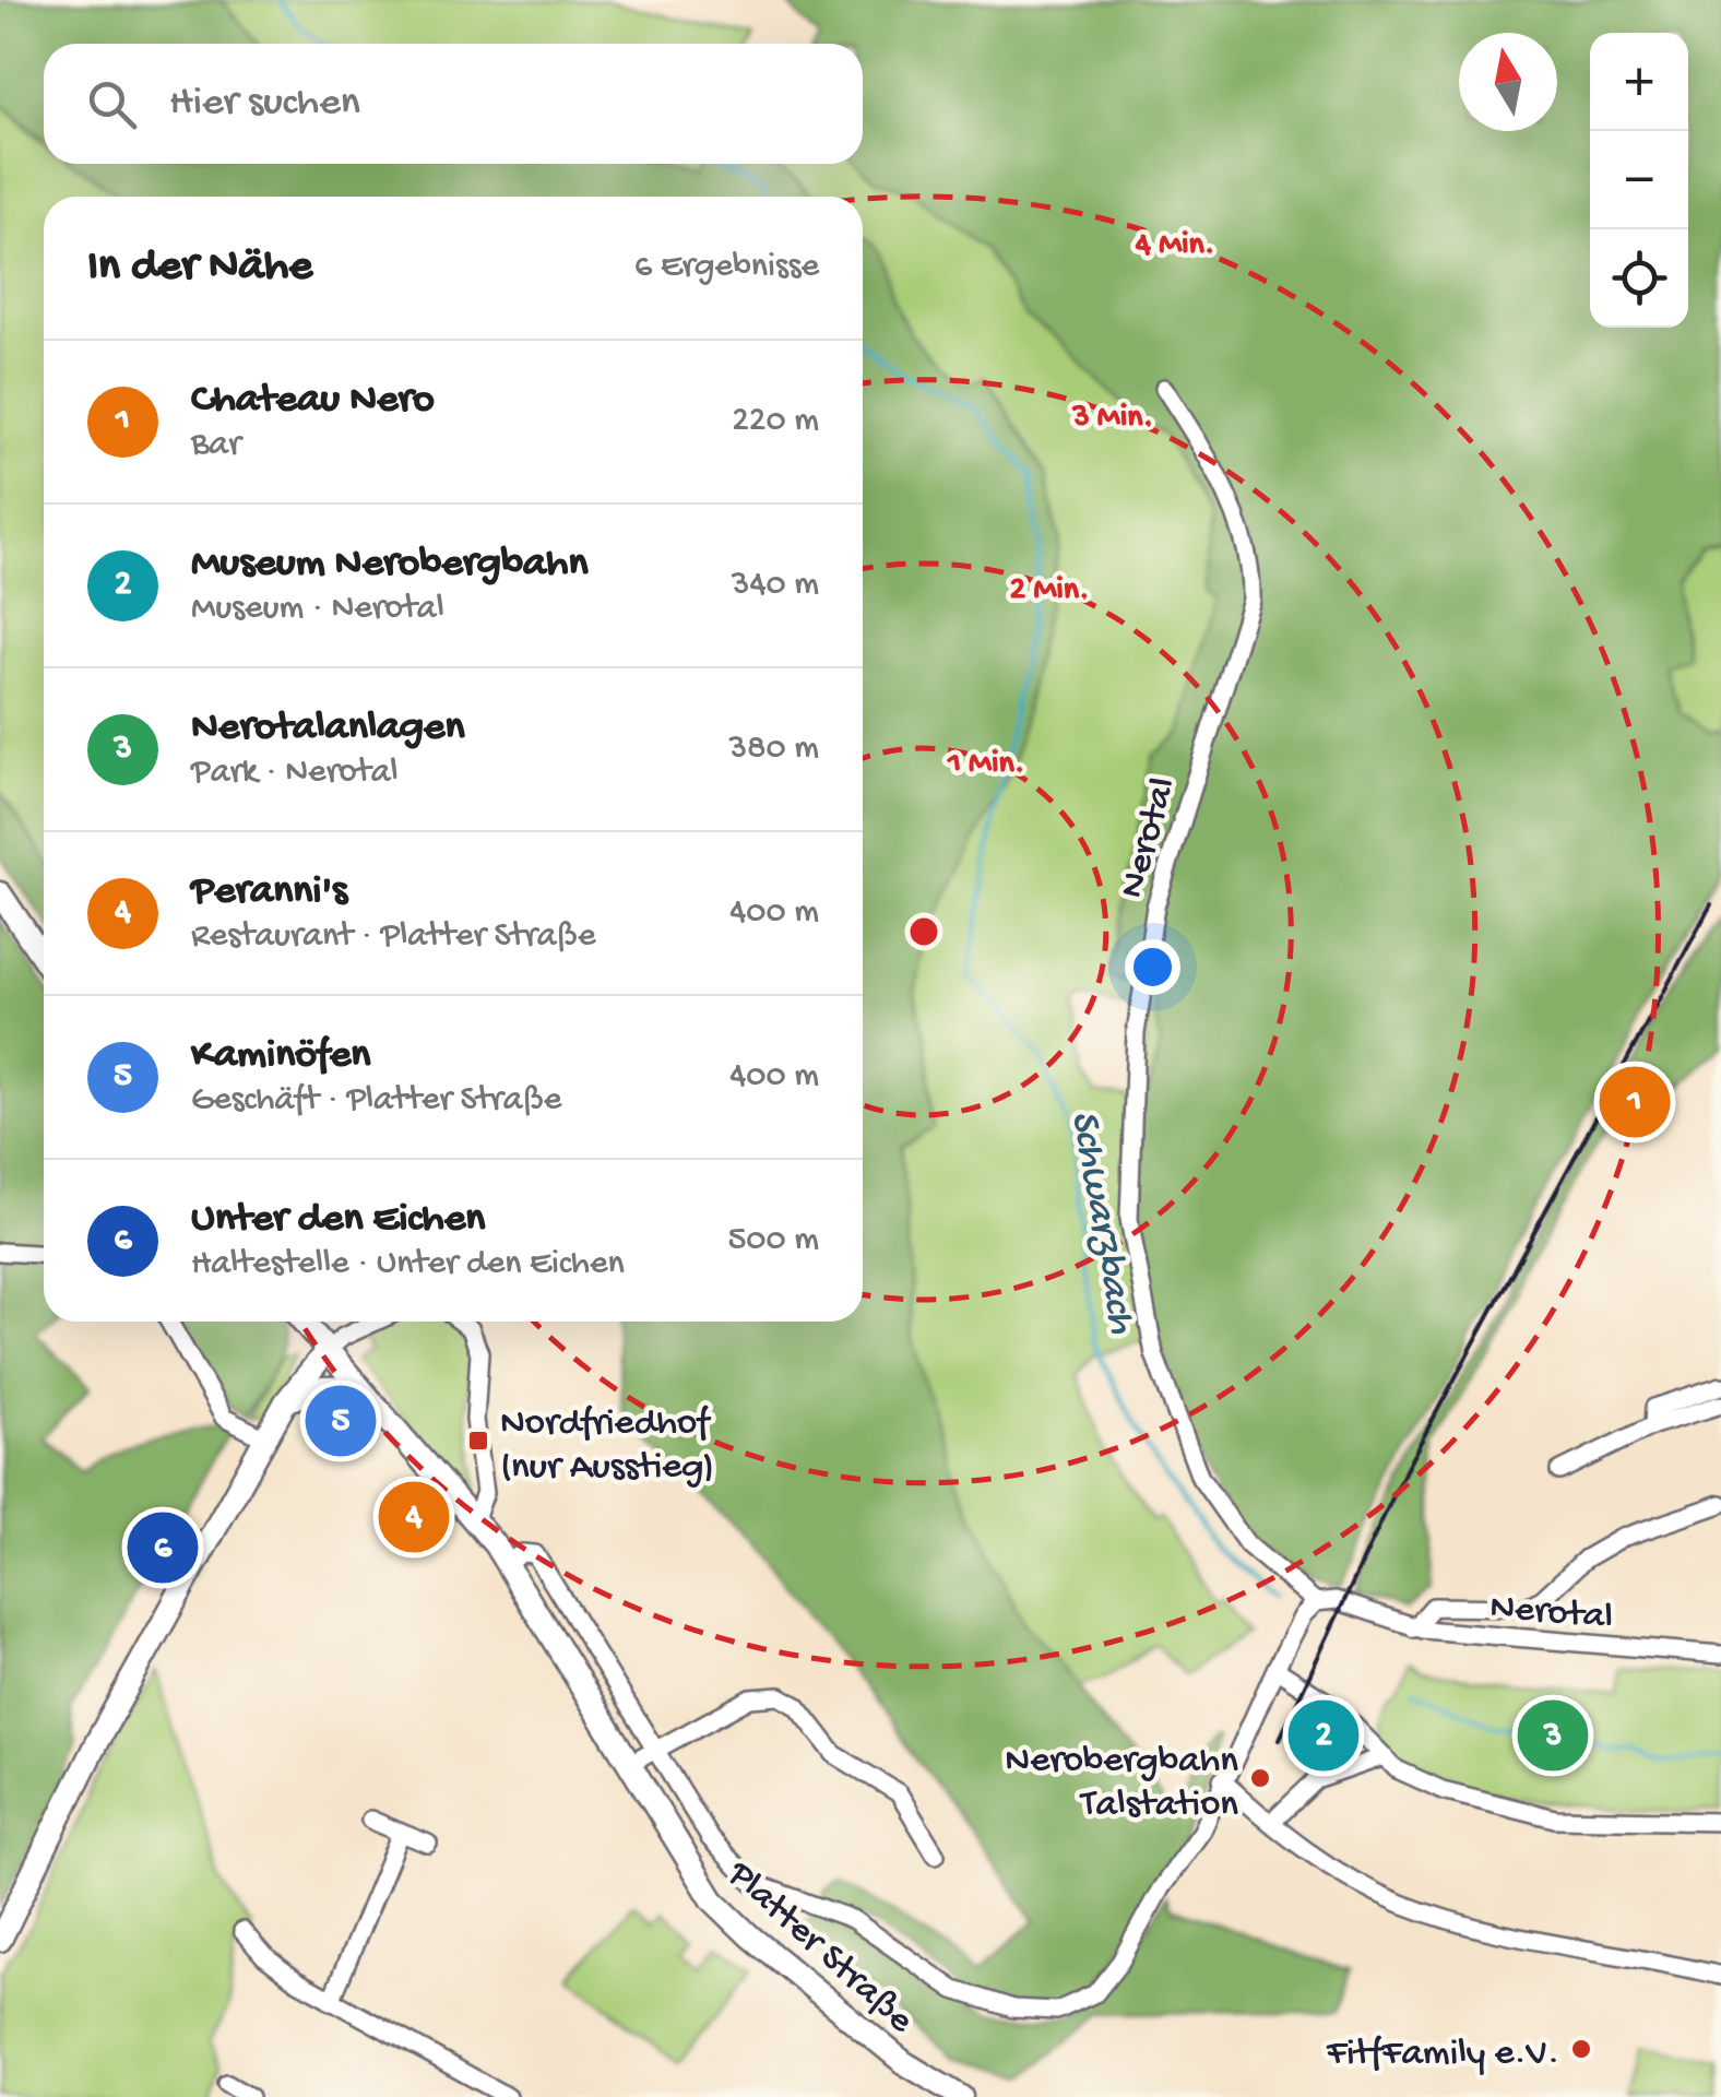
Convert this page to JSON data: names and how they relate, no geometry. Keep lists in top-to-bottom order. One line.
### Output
{"streets":{"main road":["Platter Straße"],"street":["Nerotal"]},"water":["Schwarzbach"],"places":{"transit":["Nordfriedhof (nur Ausstieg)"],"other":["Nerobergbahn Talstation","FitfFamily e.V."]},"north":"top","page":{"map_buttons":["+","−"],"search":"Hier suchen","heading":["In der Nähe","6 Ergebnisse"],"list":[{"mark":"1","name":"Chateau Nero","note":"Bar","value":"220 m"},{"mark":"2","name":"Museum Nerobergbahn","note":"Museum · Nerotal","value":"340 m"},{"mark":"3","name":"Nerotalanlagen","note":"Park · Nerotal","value":"380 m"},{"mark":"4","name":"Peranni's","note":"Restaurant · Platter Straße","value":"400 m"},{"mark":"5","name":"Kaminöfen","note":"Geschäft · Platter Straße","value":"400 m"},{"mark":"6","name":"Unter den Eichen","note":"Haltestelle · Unter den Eichen","value":"500 m"}],"pins":["1","5","4","6","2","3"]},"rings":["4 Min.","3 Min.","2 Min.","1 Min."]}
